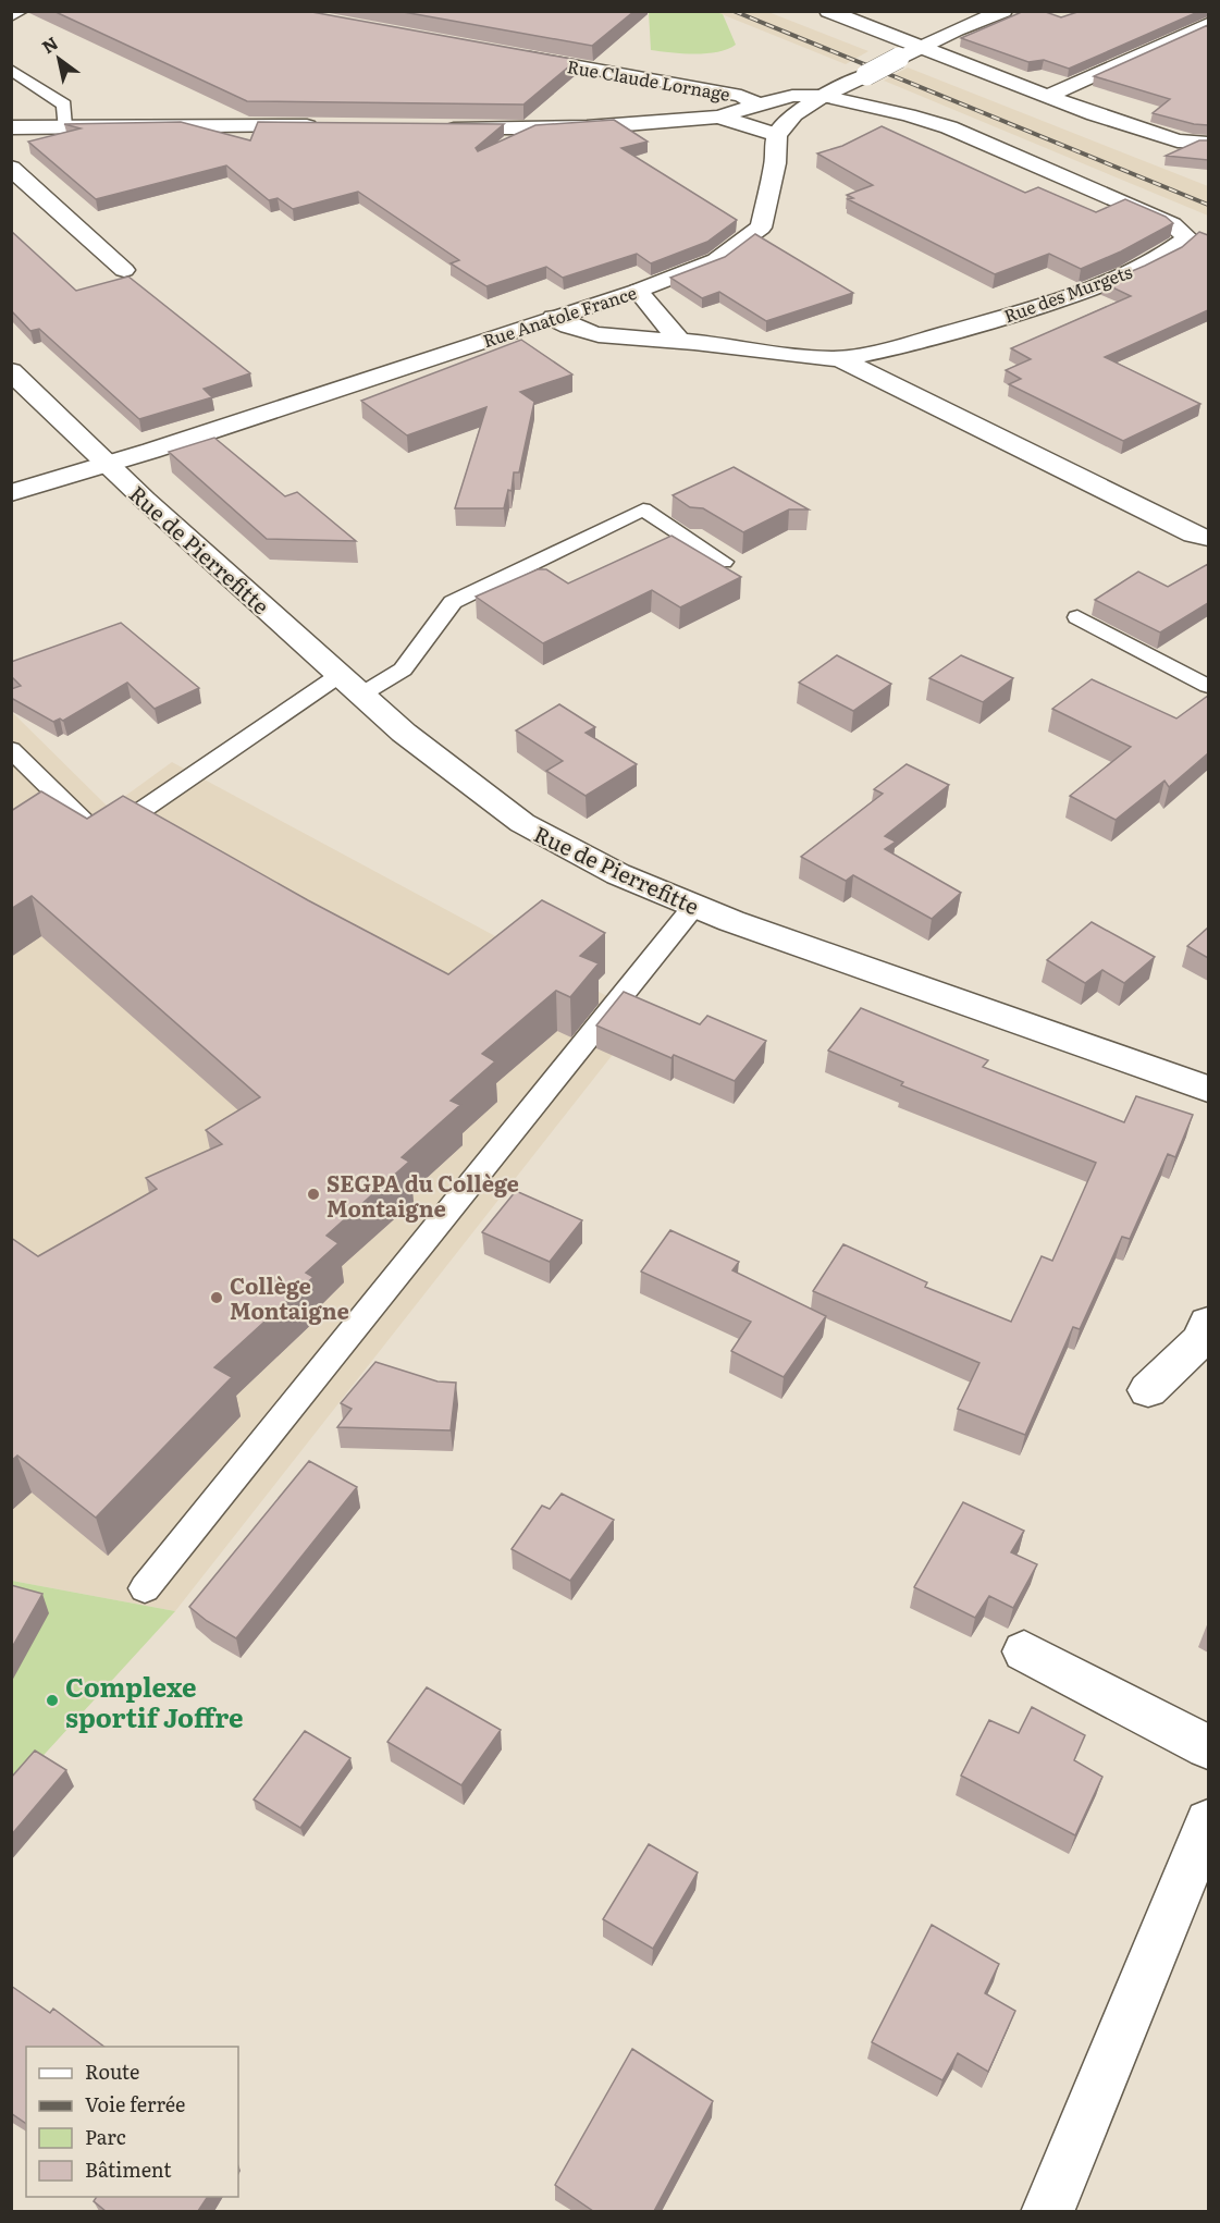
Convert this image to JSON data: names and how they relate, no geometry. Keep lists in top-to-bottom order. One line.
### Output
{"streets":{"street":["Rue Claude Lornage","Rue des Murgets","Rue Anatole France","Rue de Pierrefitte"]},"crossings":[["Rue des Murgets","Rue Anatole France"],["Rue Anatole France","Rue de Pierrefitte"]],"places":["SEGPA du Collège Montaigne","Collège Montaigne","Complexe sportif Joffre"],"legend":["Route","Voie ferrée","Parc","Bâtiment"],"north":"top left"}
